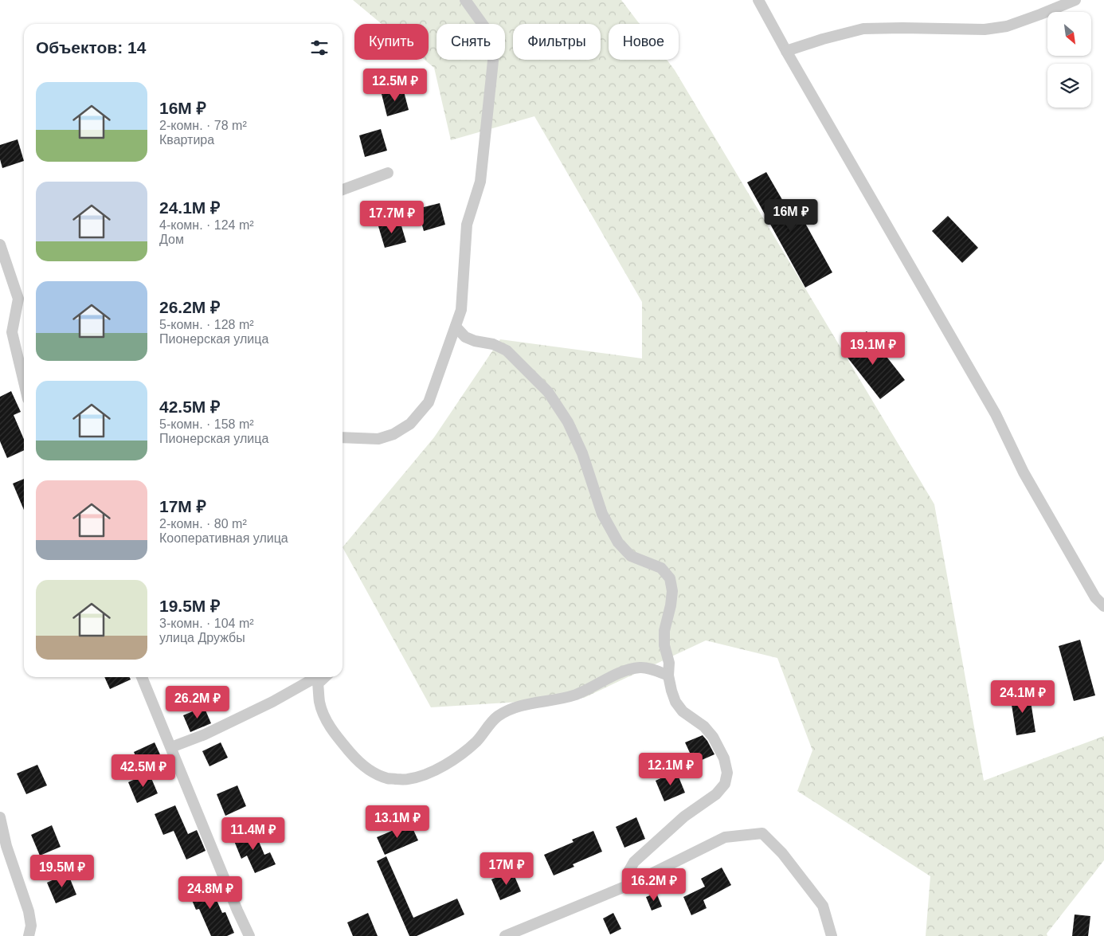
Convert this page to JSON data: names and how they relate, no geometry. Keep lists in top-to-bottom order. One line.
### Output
{"north":"bottom right","page":{"chip":["Купить","Снять","Фильтры","Новое"],"heading":"Объектов: 14","price":["12.5M ₽","16M ₽","17.7M ₽","19.1M ₽","24.1M ₽","26.2M ₽","12.1M ₽","42.5M ₽","13.1M ₽","11.4M ₽","17M ₽","19.5M ₽","16.2M ₽","24.8M ₽"],"list":[{"name":"16M ₽","note":"2-комн. · 78 m² · Квартира"},{"name":"24.1M ₽","note":"4-комн. · 124 m² · Дом"},{"name":"26.2M ₽","note":"5-комн. · 128 m² · Пионерская улица"},{"name":"42.5M ₽","note":"5-комн. · 158 m² · Пионерская улица"},{"name":"17M ₽","note":"2-комн. · 80 m² · Кооперативная улица"},{"name":"19.5M ₽","note":"3-комн. · 104 m² · улица Дружбы"}]}}
